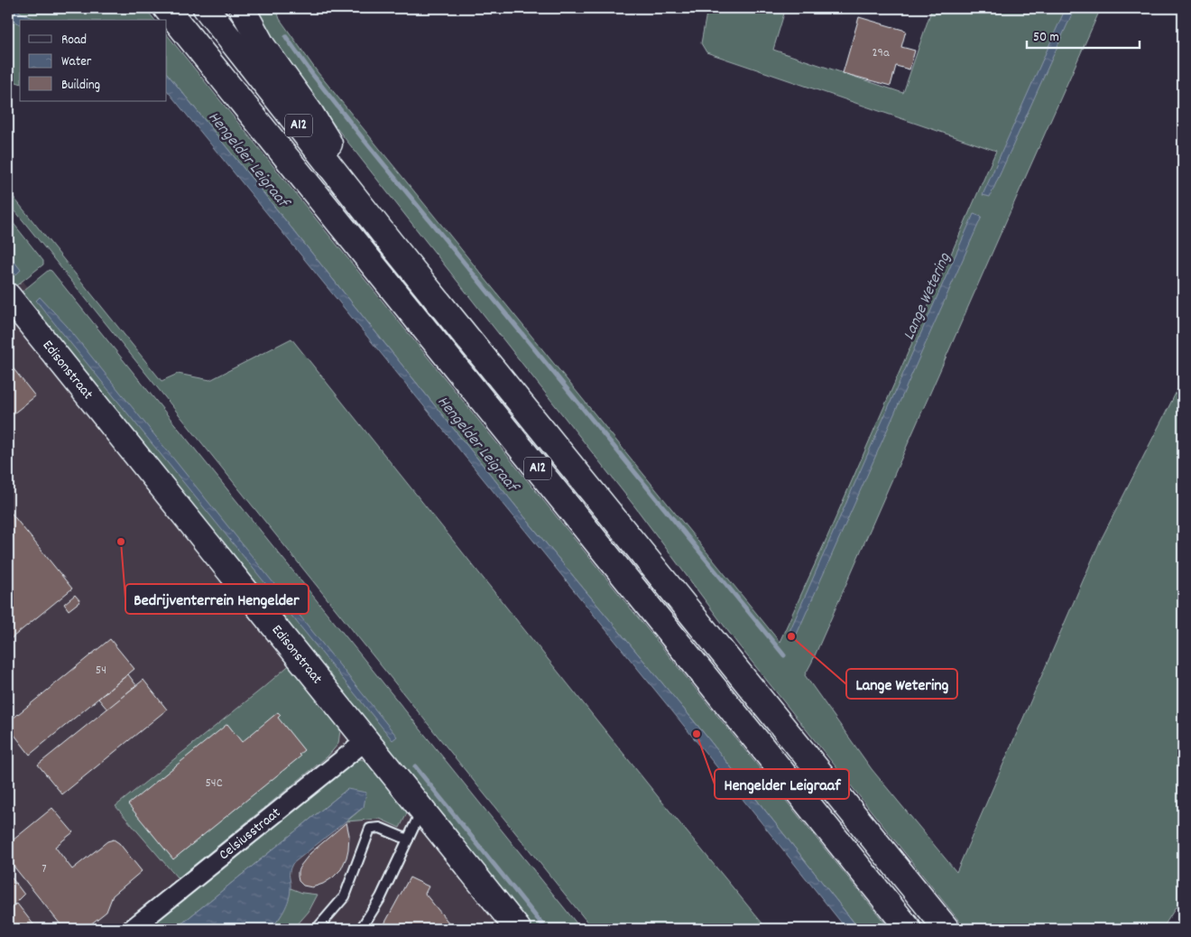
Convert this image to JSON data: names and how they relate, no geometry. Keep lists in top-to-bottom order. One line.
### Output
{"streets":{"main road":["A12","Edisonstraat"],"street":["Celsiusstraat"]},"crossings":[["Edisonstraat","Celsiusstraat"]],"water":["Hengelder Leigraaf","Lange Wetering"],"places":["Bedrijventerrein Hengelder","Lange Wetering","Hengelder Leigraaf"],"house_numbers":["29a","54","54C","7"],"legend":["Road","Water","Building"],"scale_bar":"50 m"}
